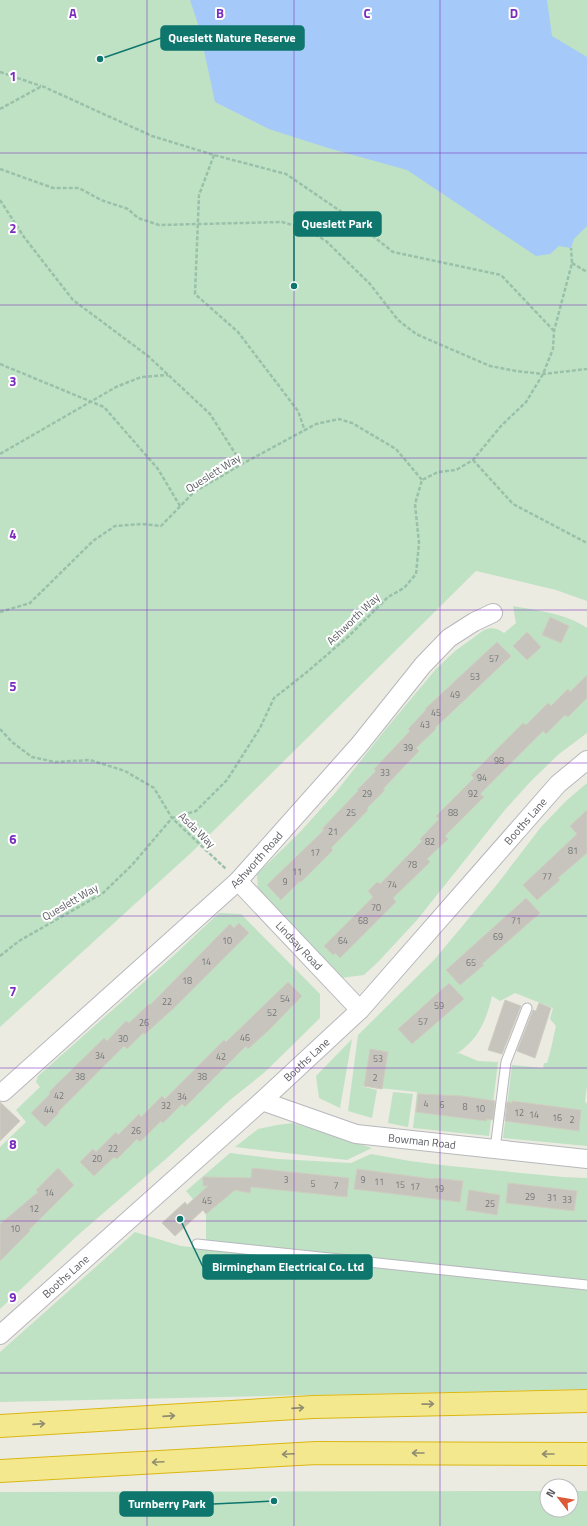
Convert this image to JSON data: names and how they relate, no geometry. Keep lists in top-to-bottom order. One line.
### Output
{"streets":{"street":["Booths Lane","Ashworth Road","Lindsay Road","Bowman Road"],"path":["Queslett Way","Ashworth Way","Asda Way"]},"crossings":[["Queslett Way","Ashworth Way"],["Queslett Way","Asda Way"],["Ashworth Way","Asda Way"],["Booths Lane","Lindsay Road"],["Booths Lane","Bowman Road"],["Asda Way","Ashworth Road"],["Asda Way","Lindsay Road"],["Ashworth Road","Lindsay Road"]],"places":["Queslett Nature Reserve","Queslett Park","Birmingham Electrical Co. Ltd","Turnberry Park"],"house_numbers":["57","53","49","45","43","39","98","33","94","29","92","25","88","21","82","81","17","78","11","77","9","74","70","68","71","69","10","64","14","65","18","54","22","59","52","57","26","46","30","34","42","53","38","38","2","42","34","4","6","32","8","10","44","12","14","16","2","26","22","20","3","9","11","5","15","7","17","19","14","29","31","33","45","25","12","10"],"north":"top left","grid":{"columns":["A","B","C","D"],"rows":["1","2","3","4","5","6","7","8","9"]}}
